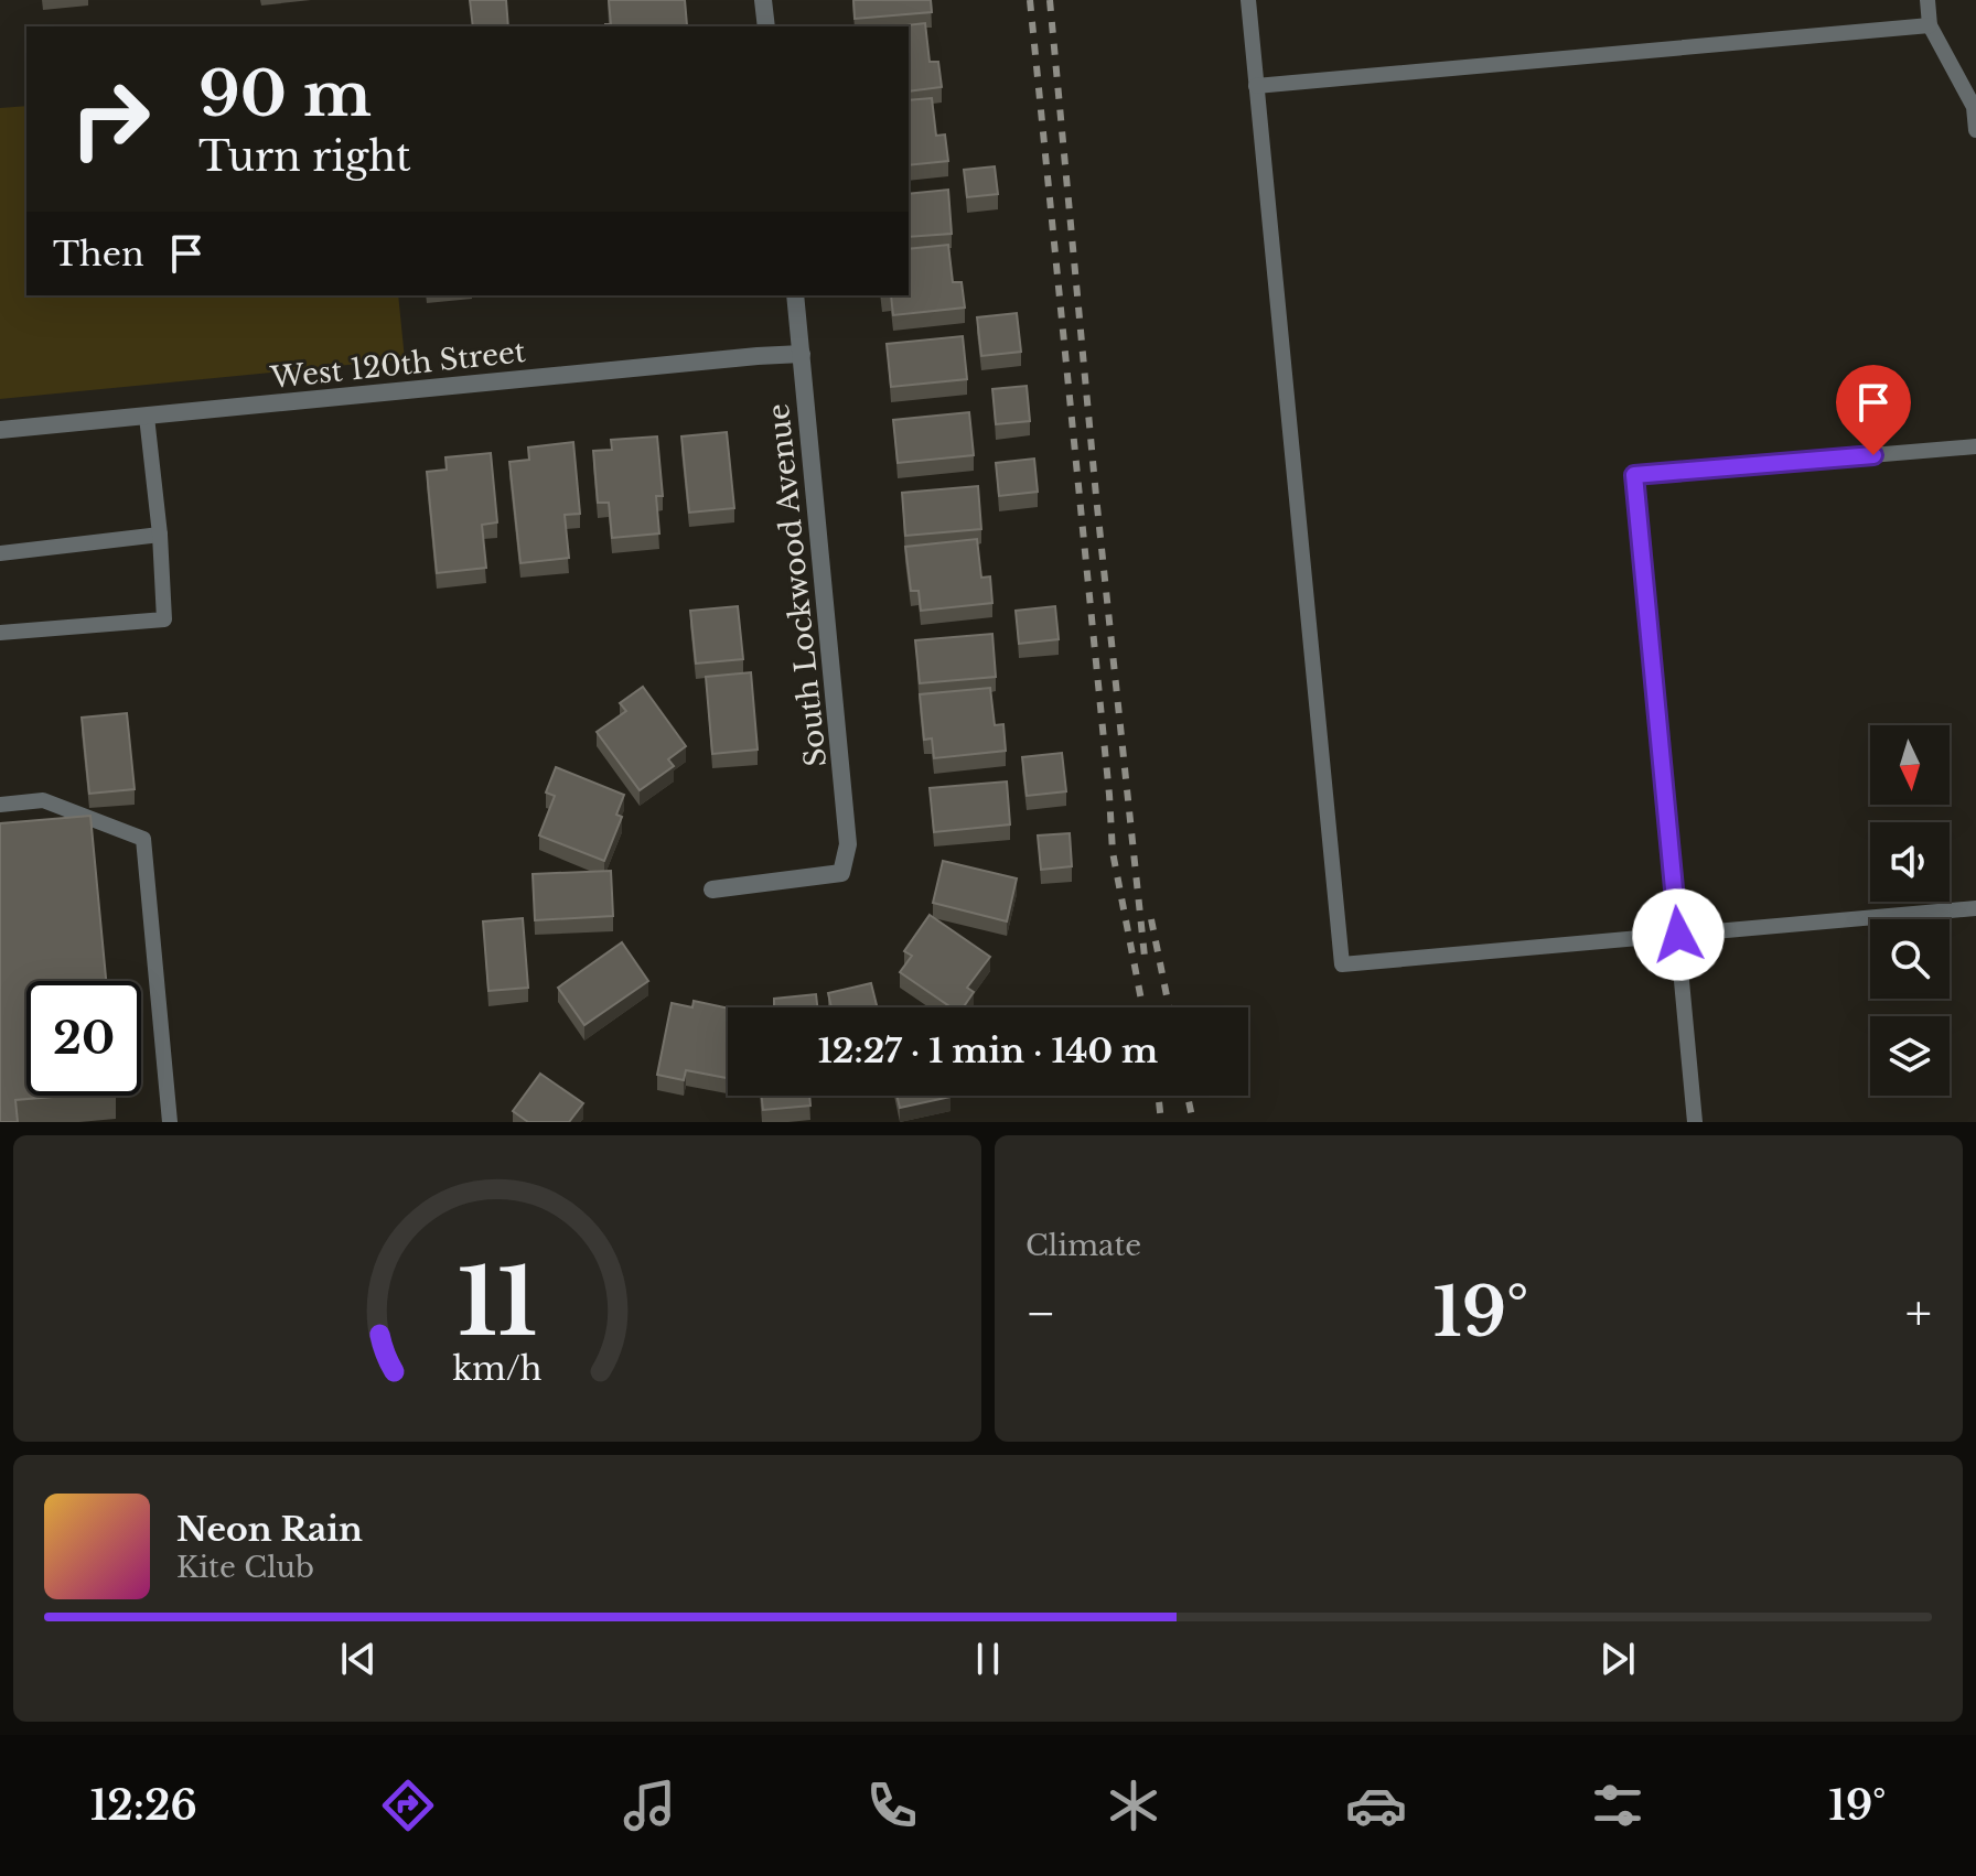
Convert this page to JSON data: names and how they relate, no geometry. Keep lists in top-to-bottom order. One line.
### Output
{"streets":{"street":["West 120th Street","South Lockwood Avenue"]},"crossings":[["West 120th Street","South Lockwood Avenue"]],"north":"bottom","page":{"turn":["90 m","Turn right"],"then":"Then","limit":"20","trip":"12:27 · 1 min · 140 m","tile":"Climate","heat":["−","19°","+"],"song":["Neon Rain","Kite Club"],"tabs":["12:26","19°"],"gauge":["11","km/h"]}}
